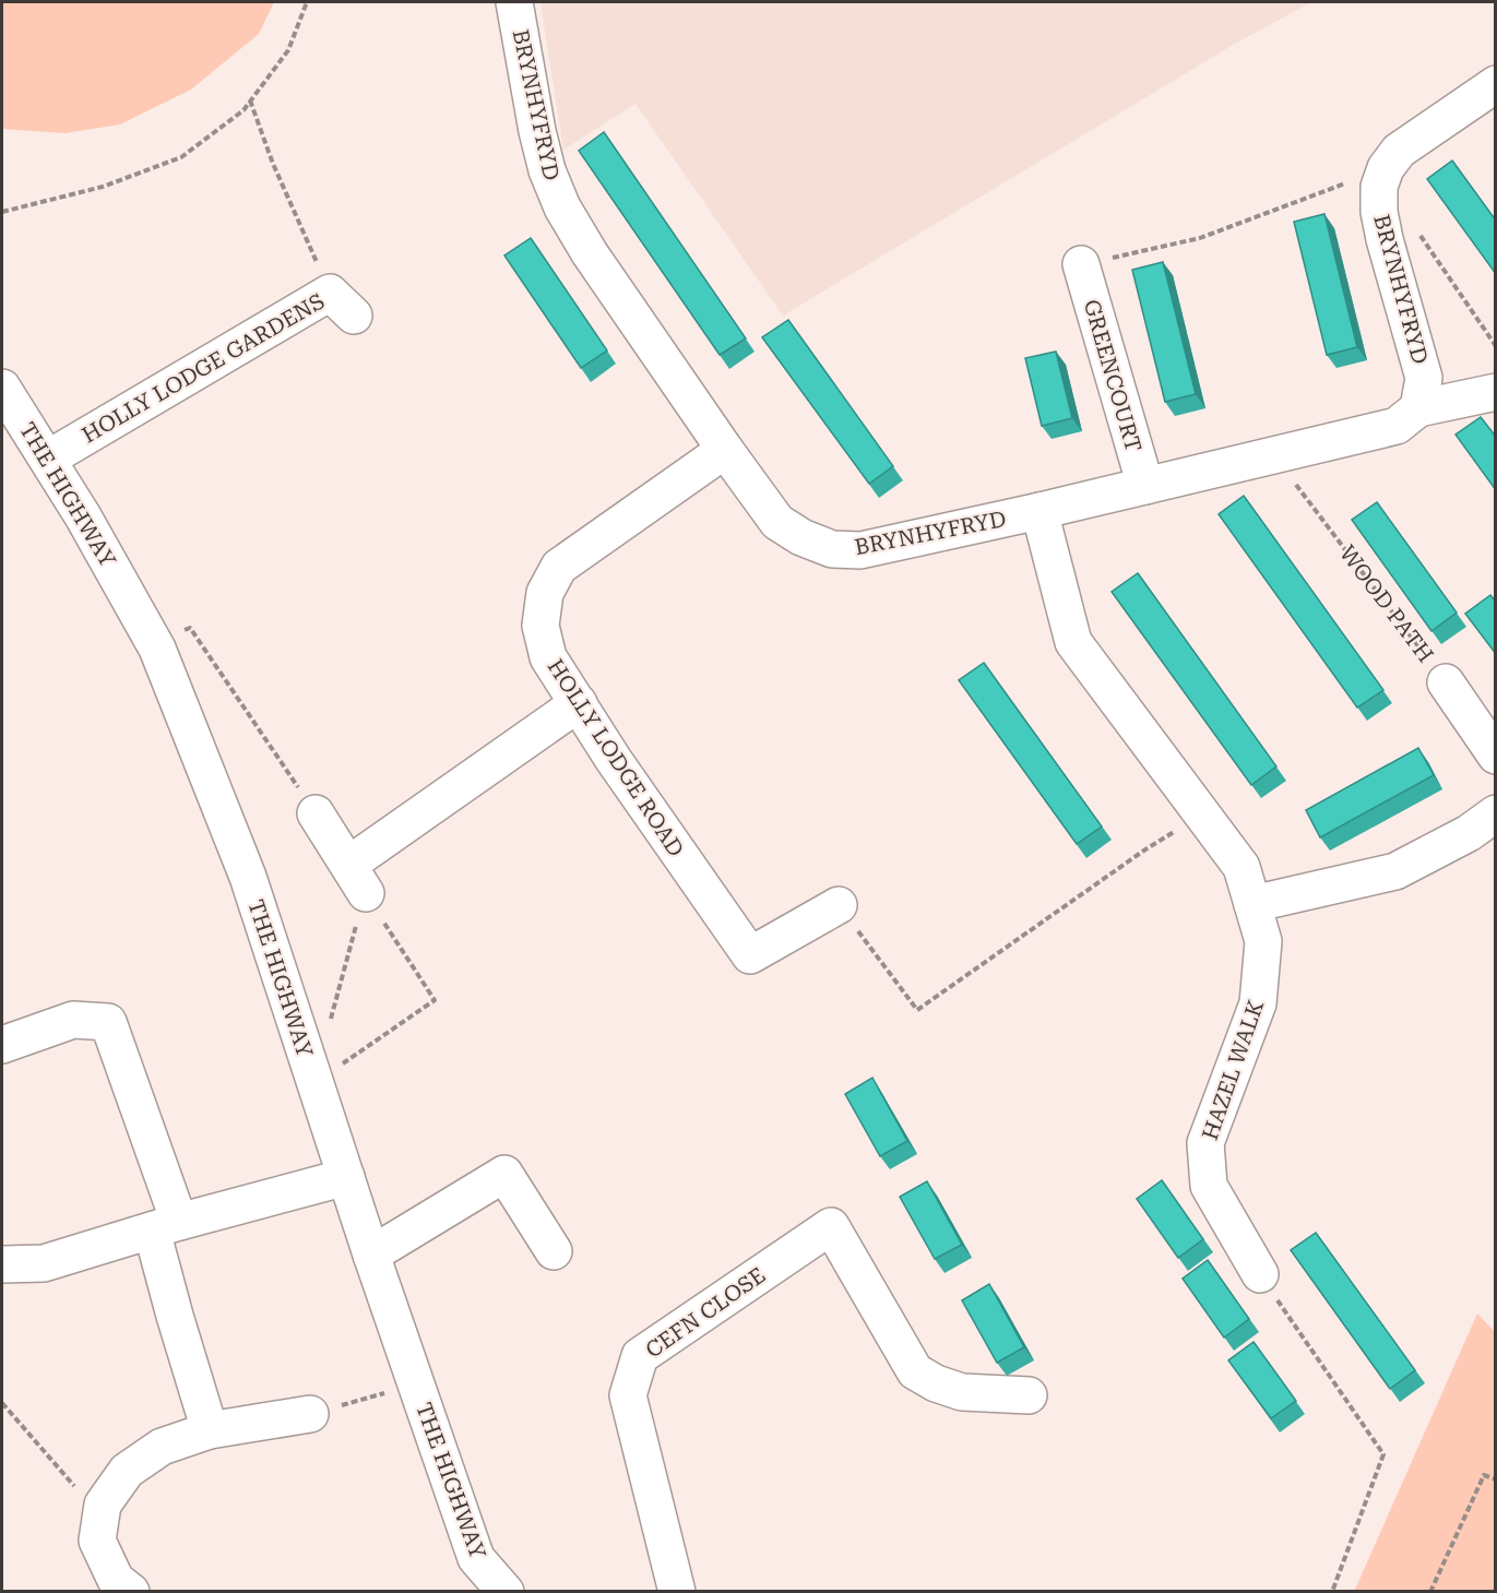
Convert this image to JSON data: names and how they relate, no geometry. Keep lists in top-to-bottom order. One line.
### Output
{"streets":{"street":["BRYNHYFRYD","HOLLY LODGE GARDENS","GREENCOURT","THE HIGHWAY","WOOD PATH","HOLLY LODGE ROAD","HAZEL WALK","CEFN CLOSE"]},"crossings":[["BRYNHYFRYD","GREENCOURT"],["BRYNHYFRYD","WOOD PATH"],["BRYNHYFRYD","HOLLY LODGE ROAD"],["BRYNHYFRYD","HAZEL WALK"],["HOLLY LODGE GARDENS","THE HIGHWAY"]]}
